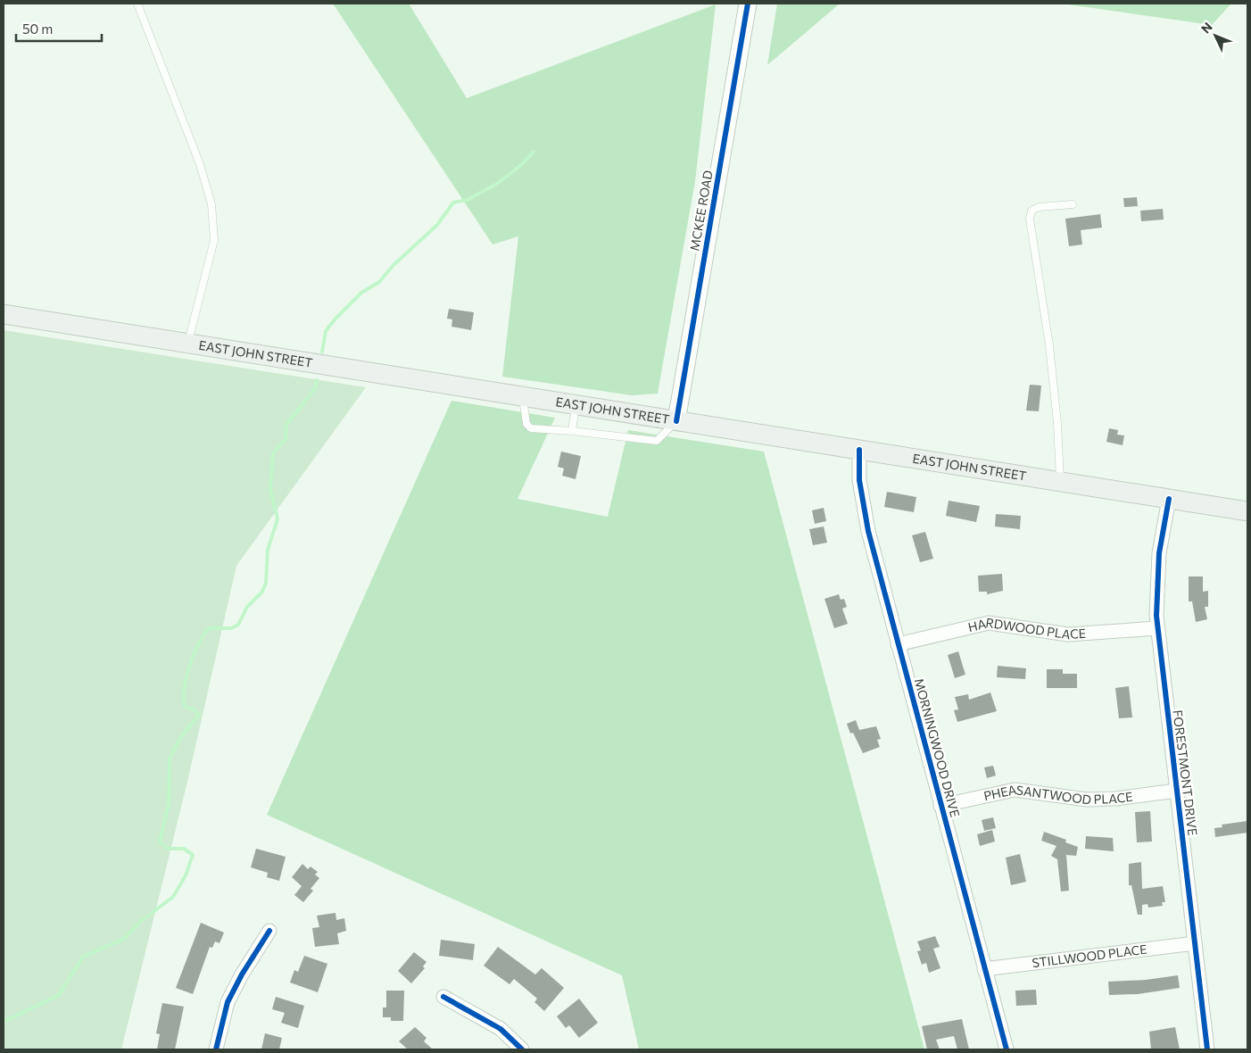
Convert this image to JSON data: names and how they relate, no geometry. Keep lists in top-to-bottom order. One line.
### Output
{"streets":{"main road":["EAST JOHN STREET"],"street":["MCKEE ROAD","HARDWOOD PLACE","MORNINGWOOD DRIVE","FORESTMONT DRIVE","PHEASANTWOOD PLACE","STILLWOOD PLACE"]},"crossings":[["MCKEE ROAD","EAST JOHN STREET"],["EAST JOHN STREET","MORNINGWOOD DRIVE"],["EAST JOHN STREET","FORESTMONT DRIVE"],["HARDWOOD PLACE","MORNINGWOOD DRIVE"],["HARDWOOD PLACE","FORESTMONT DRIVE"],["MORNINGWOOD DRIVE","PHEASANTWOOD PLACE"],["MORNINGWOOD DRIVE","STILLWOOD PLACE"],["FORESTMONT DRIVE","PHEASANTWOOD PLACE"],["FORESTMONT DRIVE","STILLWOOD PLACE"]],"scale_bar":"50 m","north":"top left"}
